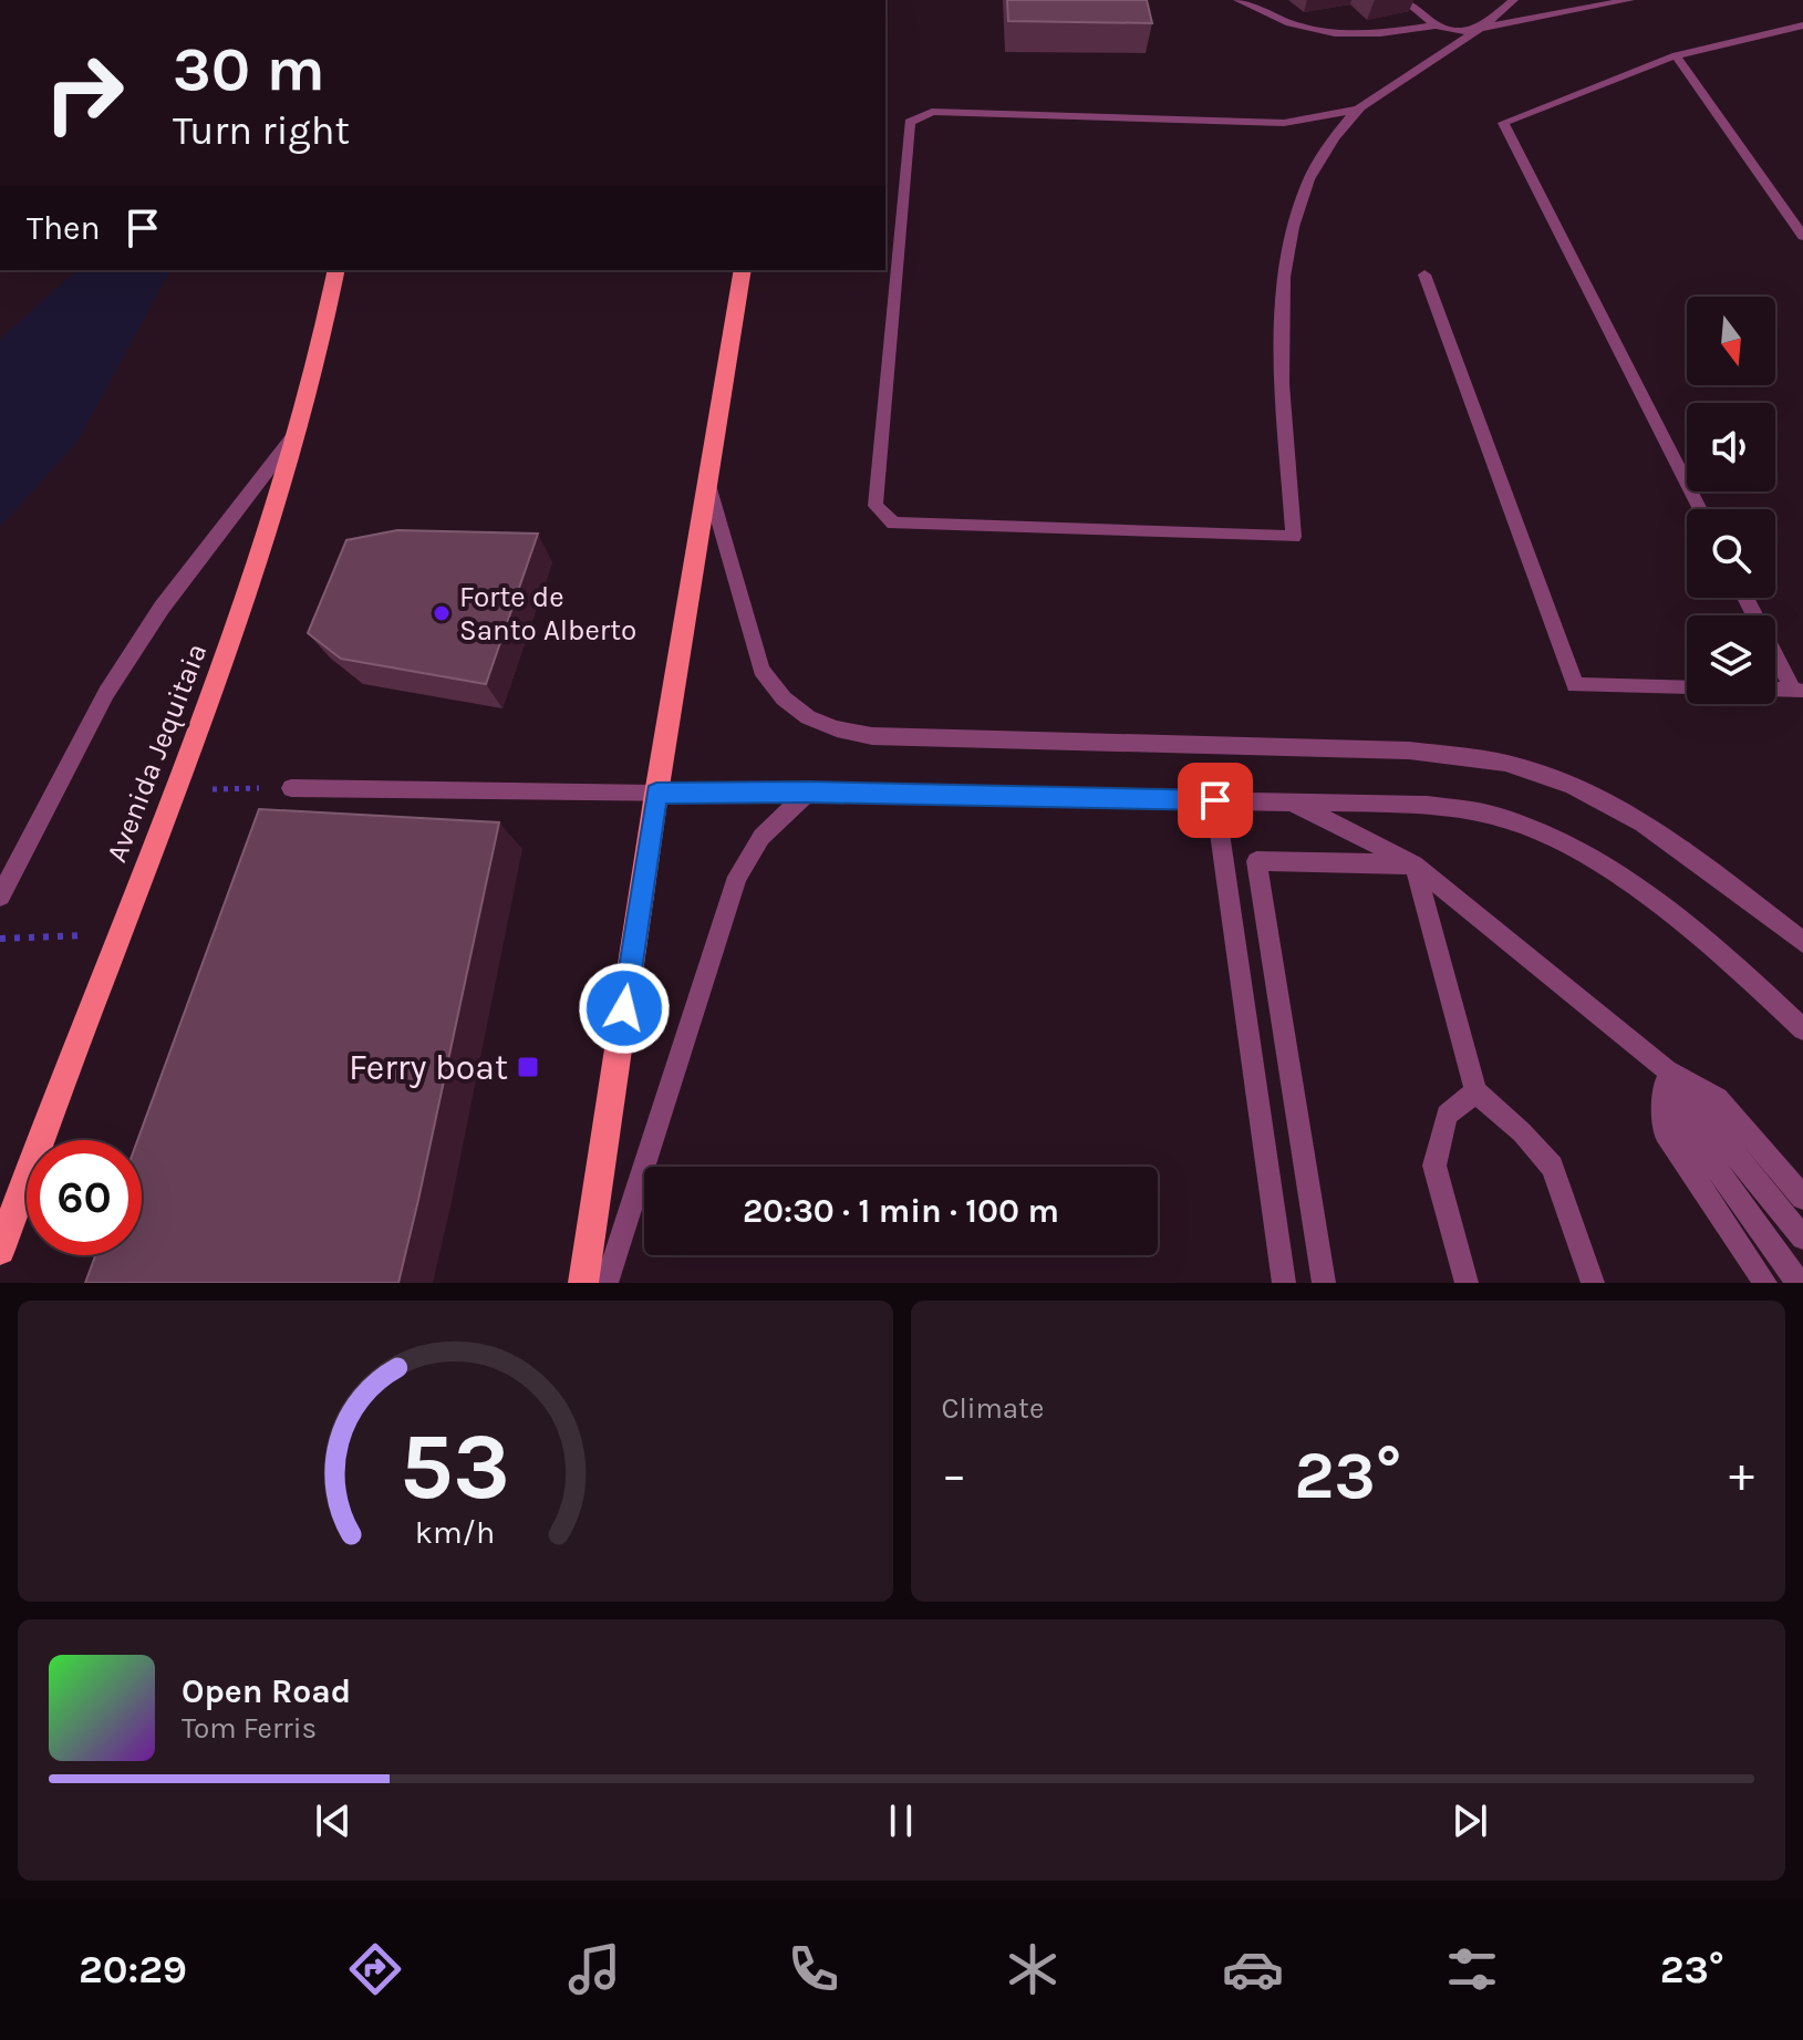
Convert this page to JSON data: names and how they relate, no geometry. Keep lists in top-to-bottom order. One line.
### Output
{"streets":{"main road":["Avenida Jequitaia"]},"places":{"other":["Forte de Santo Alberto"],"transit":["Ferry boat"]},"north":"bottom","page":{"turn":["30 m","Turn right"],"then":"Then","limit":"60","trip":"20:30 · 1 min · 100 m","tile":"Climate","heat":["−","23°","+"],"song":["Open Road","Tom Ferris"],"tabs":["20:29","23°"],"gauge":["53","km/h"]}}
